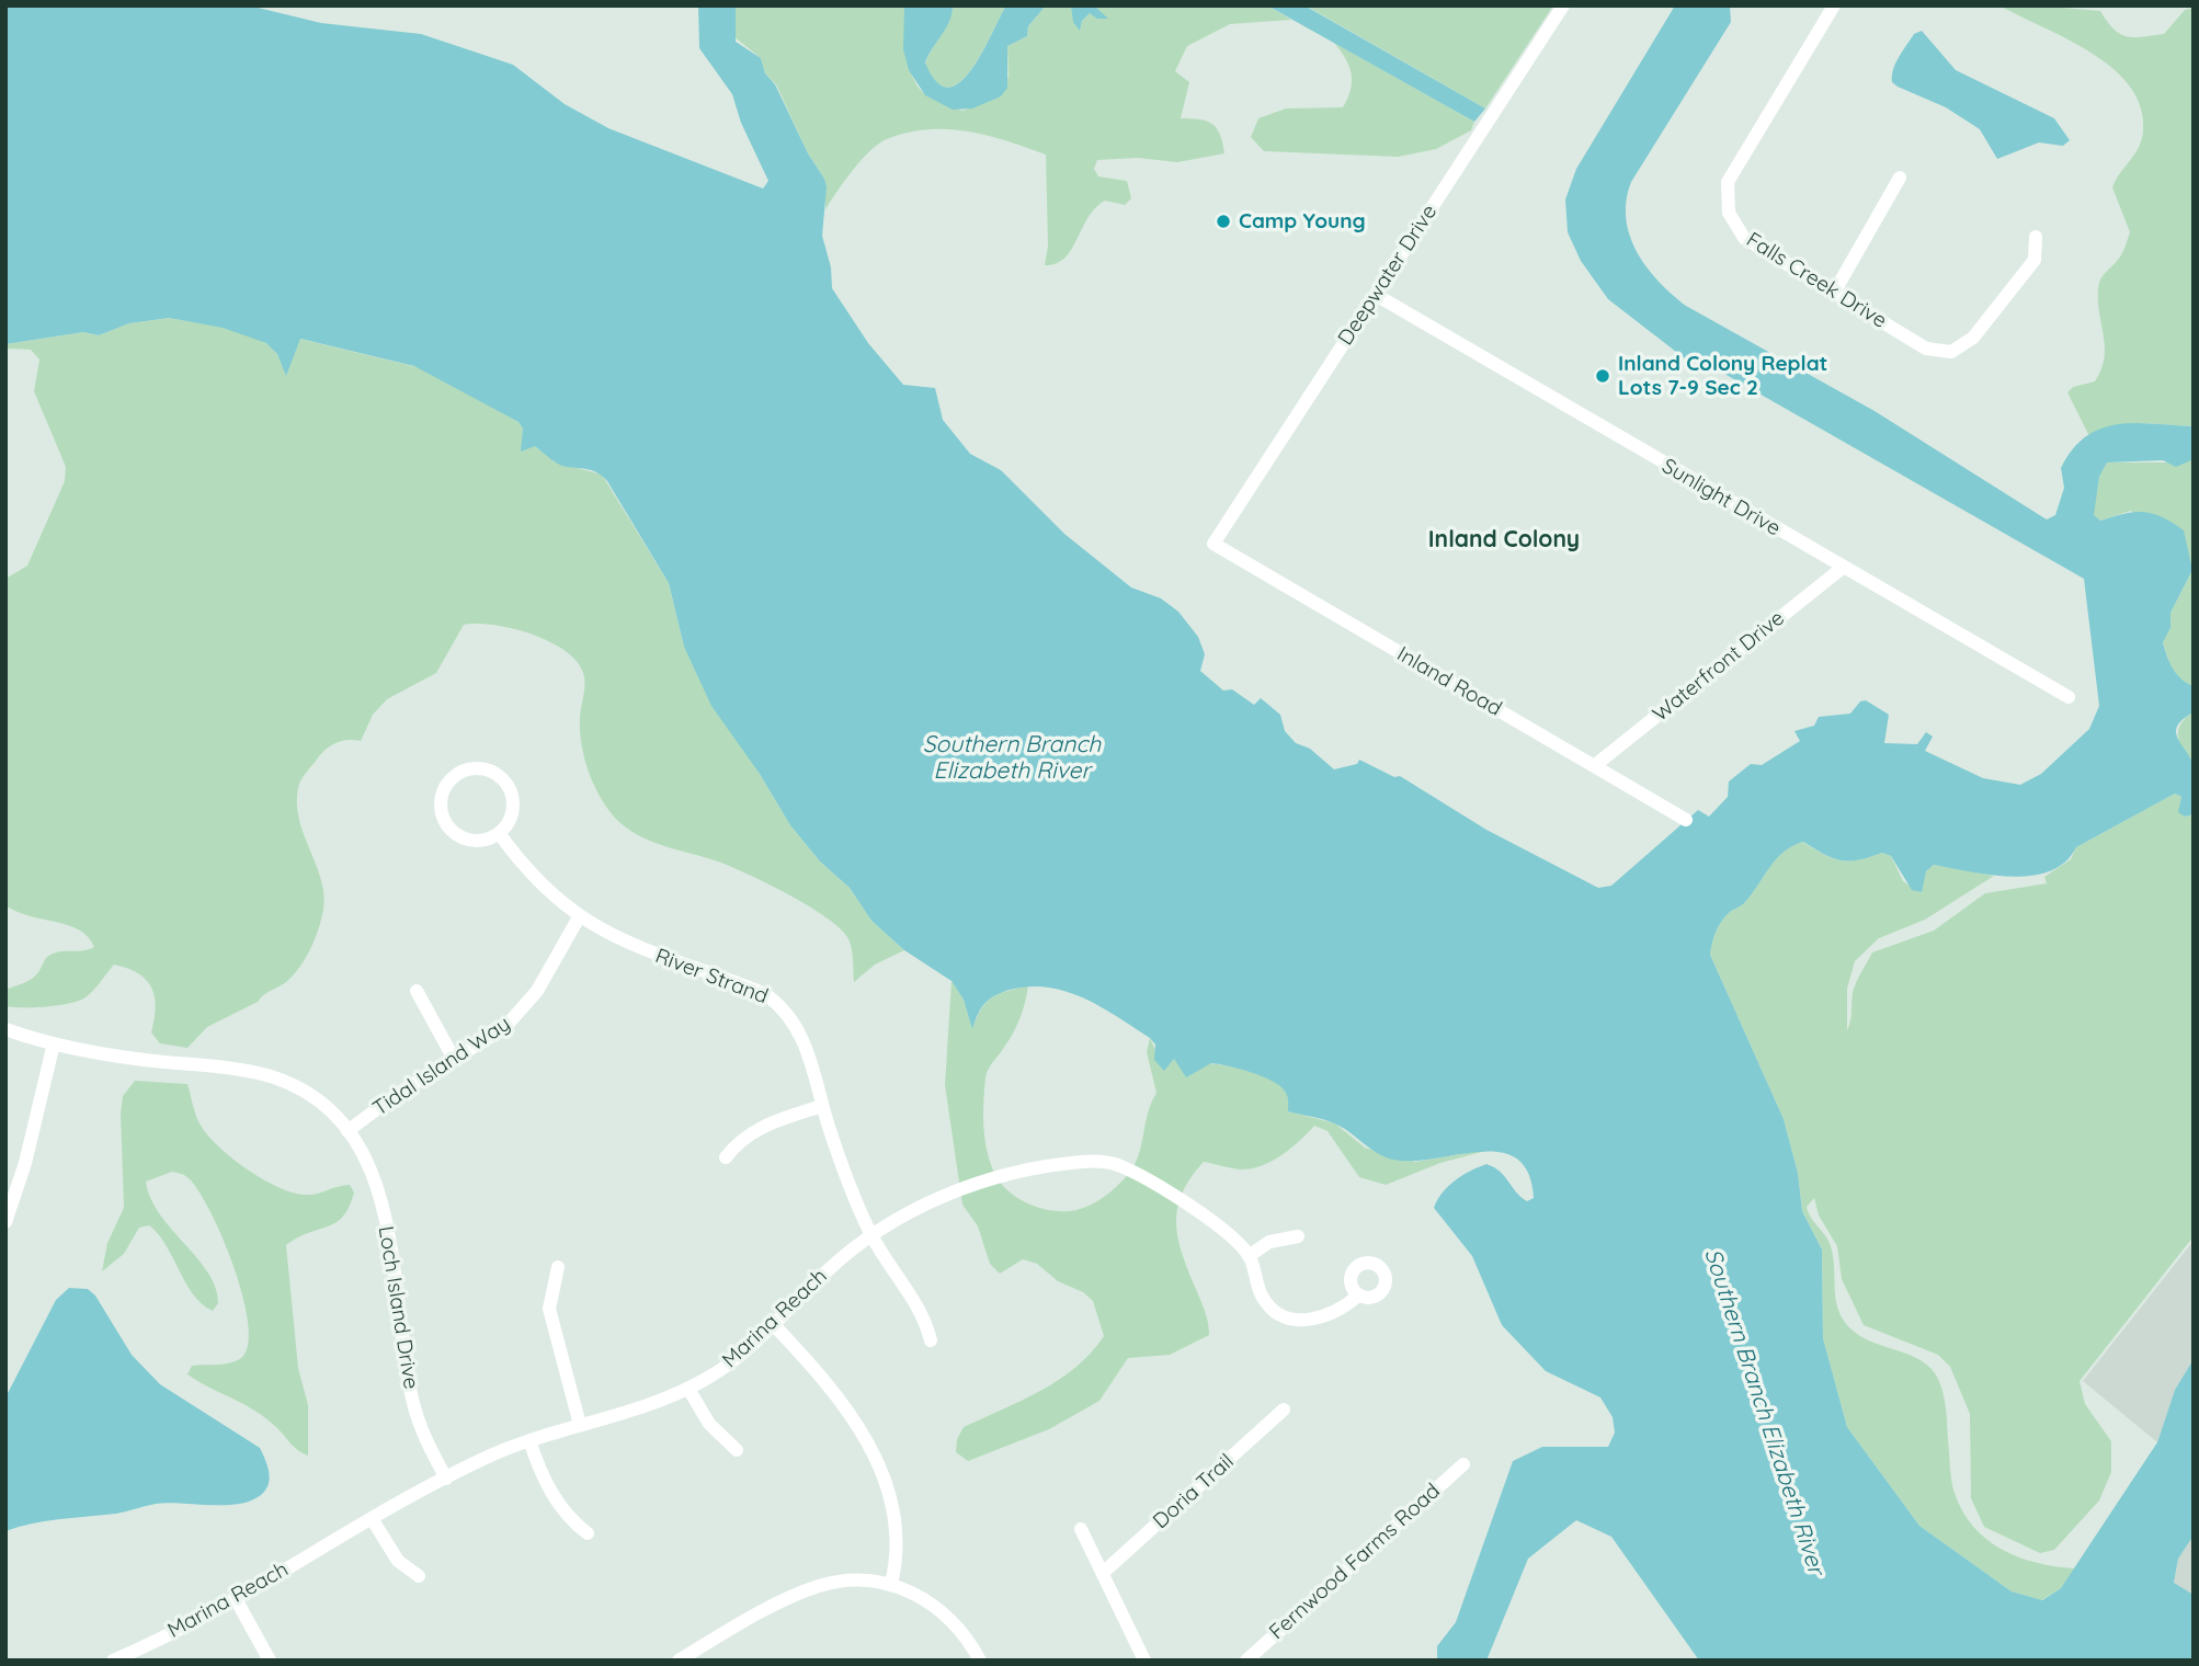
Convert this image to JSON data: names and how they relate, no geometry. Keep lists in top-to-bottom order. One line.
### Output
{"streets":{"street":["Deepwater Drive","Falls Creek Drive","Sunlight Drive","Waterfront Drive","Inland Road","River Strand","Tidal Island Way","Loch Island Drive","Marina Reach","Doria Trail","Fernwood Farms Road"]},"crossings":[["Deepwater Drive","Sunlight Drive"],["Deepwater Drive","Inland Road"],["Sunlight Drive","Waterfront Drive"],["Waterfront Drive","Inland Road"],["River Strand","Tidal Island Way"],["River Strand","Marina Reach"],["Tidal Island Way","Loch Island Drive"],["Loch Island Drive","Marina Reach"]],"districts":["Inland Colony"],"water":["Southern Branch Elizabeth River"],"places":["Camp Young","Inland Colony Replat Lots 7-9 Sec 2"]}
